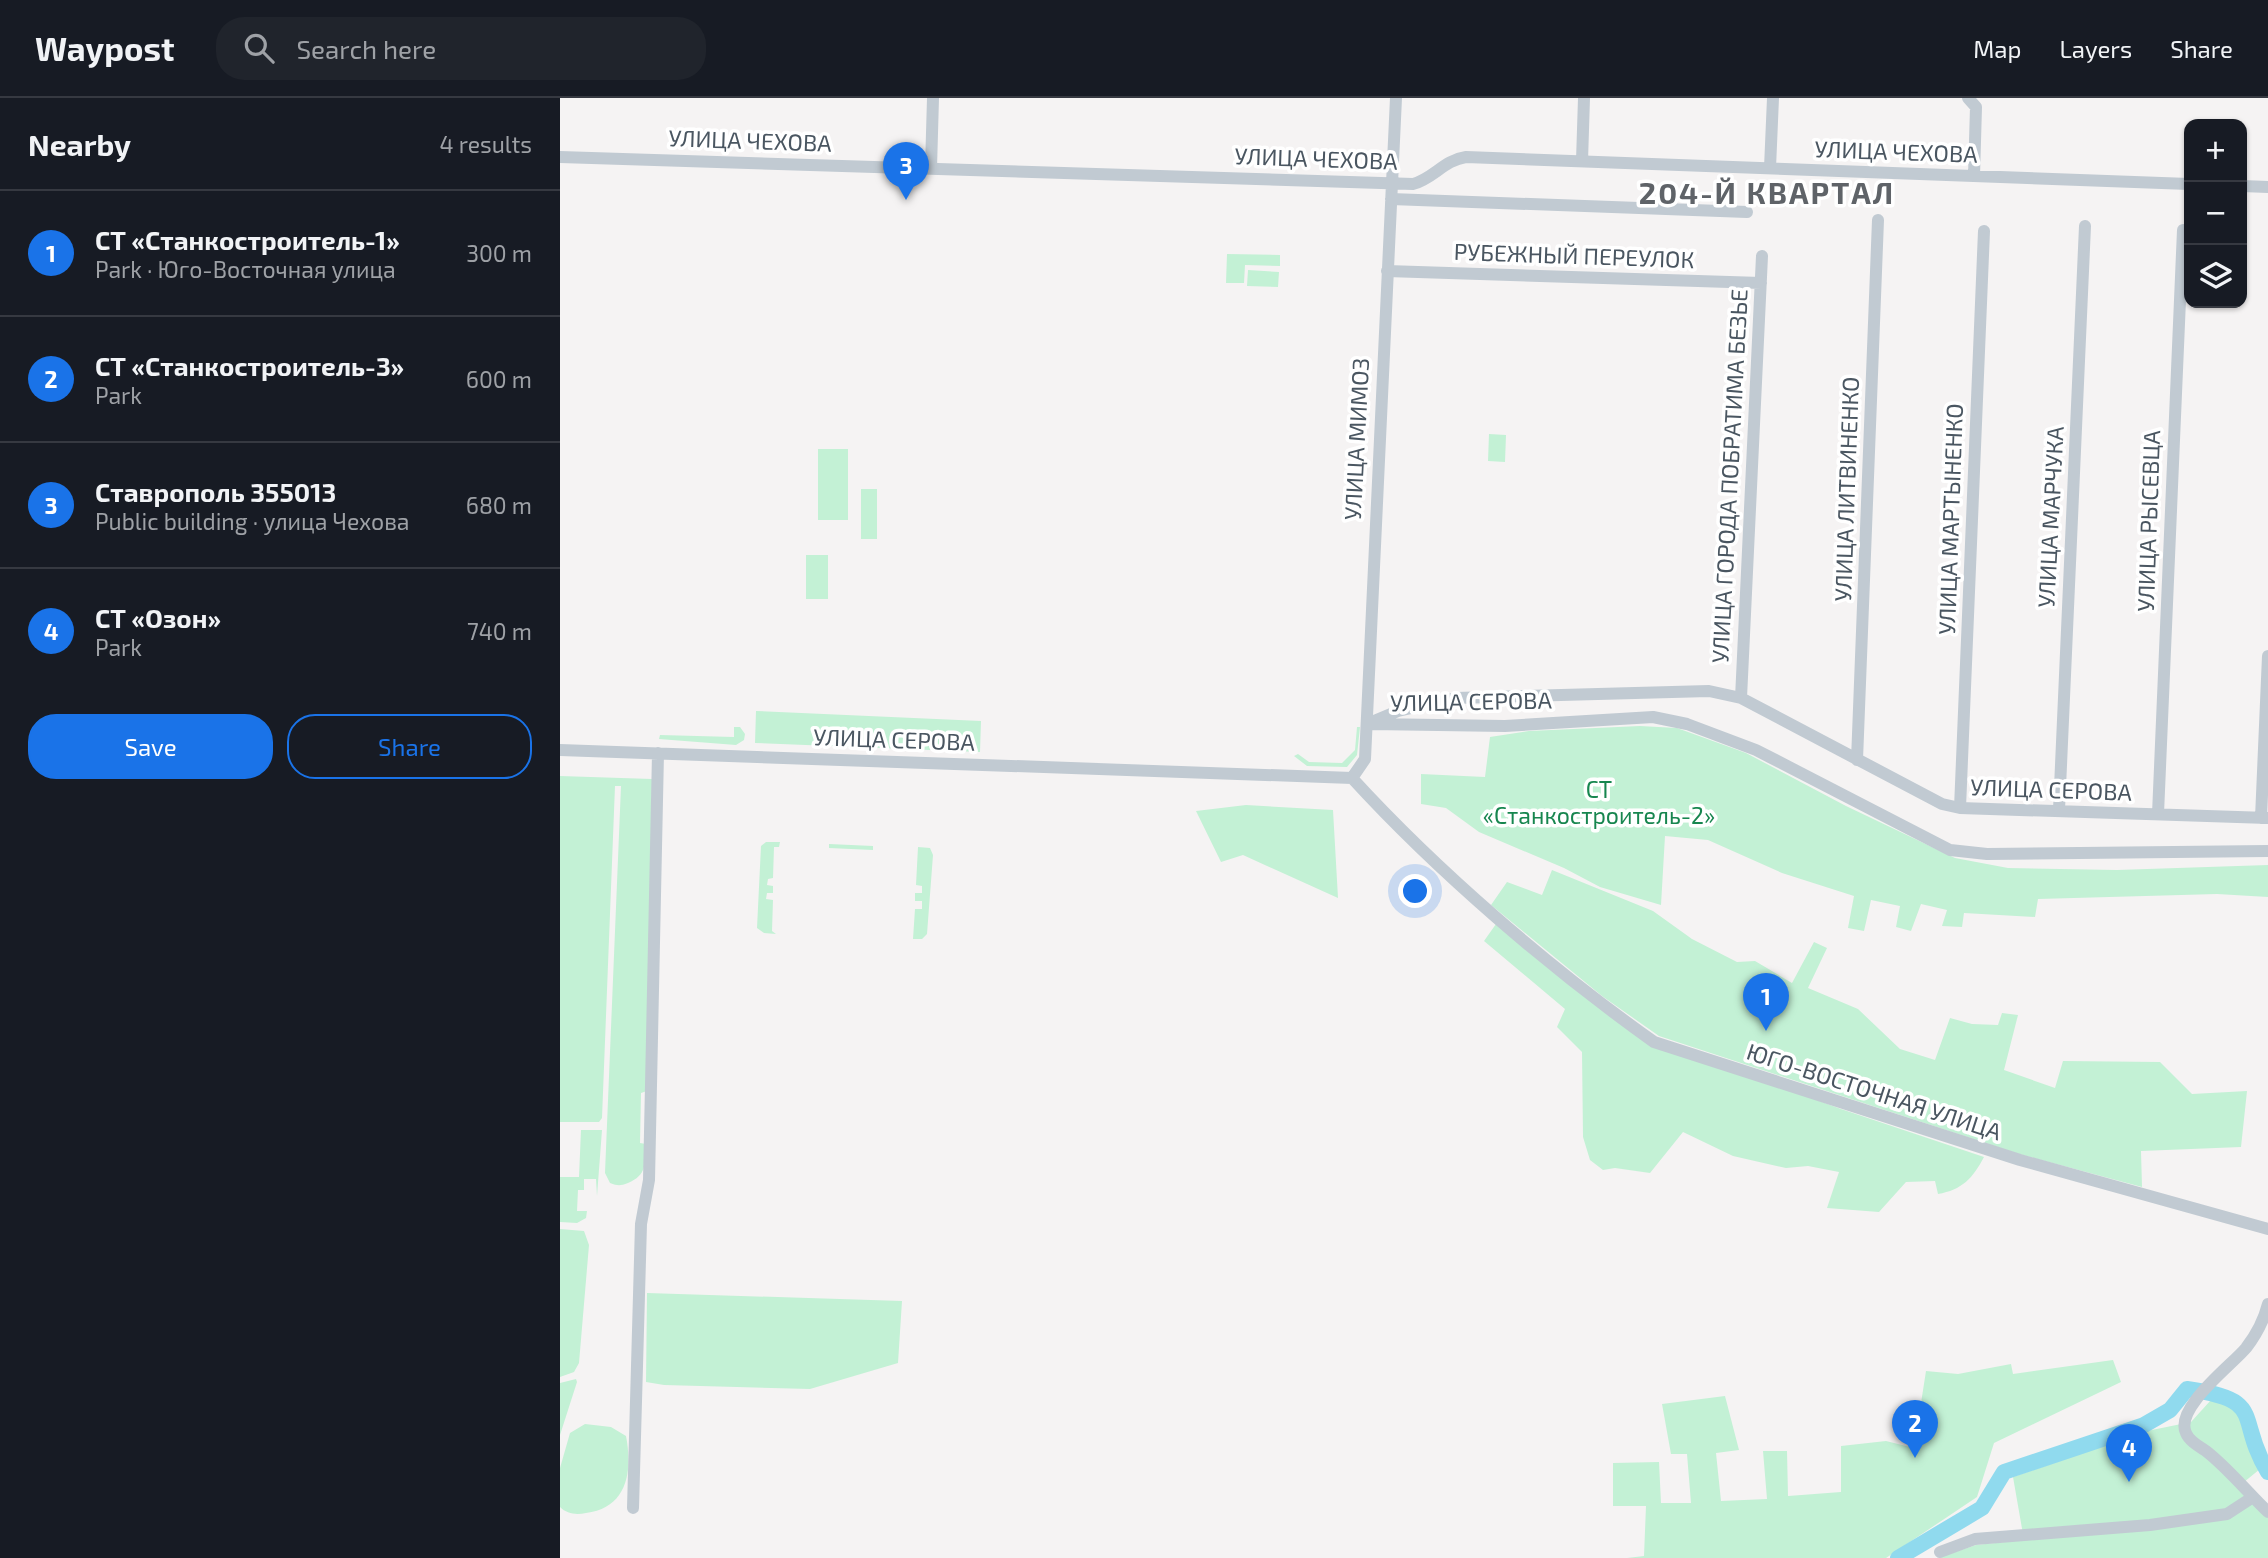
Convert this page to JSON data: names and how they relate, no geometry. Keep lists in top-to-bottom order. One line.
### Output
{"streets":{"street":["УЛИЦА ЧЕХОВА","РУБЕЖНЫЙ ПЕРЕУЛОК","УЛИЦА МИМОЗ","УЛИЦА ГОРОДА ПОБРАТИМА БЕЗЬЕ","УЛИЦА ЛИТВИНЕНКО","УЛИЦА МАРЧУКА","УЛИЦА МАРТЫНЕНКО","УЛИЦА РЫСЕВЦА","УЛИЦА СЕРОВА","ЮГО-ВОСТОЧНАЯ УЛИЦА"]},"crossings":[["УЛИЦА ЧЕХОВА","УЛИЦА МИМОЗ"],["РУБЕЖНЫЙ ПЕРЕУЛОК","УЛИЦА МИМОЗ"],["РУБЕЖНЫЙ ПЕРЕУЛОК","УЛИЦА ГОРОДА ПОБРАТИМА БЕЗЬЕ"],["УЛИЦА МИМОЗ","УЛИЦА СЕРОВА"],["УЛИЦА МИМОЗ","ЮГО-ВОСТОЧНАЯ УЛИЦА"],["УЛИЦА ГОРОДА ПОБРАТИМА БЕЗЬЕ","УЛИЦА СЕРОВА"],["УЛИЦА ЛИТВИНЕНКО","УЛИЦА СЕРОВА"],["УЛИЦА МАРЧУКА","УЛИЦА СЕРОВА"],["УЛИЦА МАРТЫНЕНКО","УЛИЦА СЕРОВА"],["УЛИЦА РЫСЕВЦА","УЛИЦА СЕРОВА"],["УЛИЦА СЕРОВА","ЮГО-ВОСТОЧНАЯ УЛИЦА"]],"districts":["204-Й КВАРТАЛ"],"parks":["СТ «Станкостроитель-2»"],"page":{"header":"Waypost","search":"Search here","nav":["Map","Layers","Share"],"heading":["Nearby","4 results"],"map_buttons":["+","−"],"pins":["3","1","2","4"],"list":[{"mark":"1","name":"СТ «Станкостроитель-1»","note":"Park · Юго-Восточная улица","value":"300 m"},{"mark":"2","name":"СТ «Станкостроитель-3»","note":"Park","value":"600 m"},{"mark":"3","name":"Ставрополь 355013","note":"Public building · улица Чехова","value":"680 m"},{"mark":"4","name":"СТ «Озон»","note":"Park","value":"740 m"}],"buttons":["Save","Share"]}}
